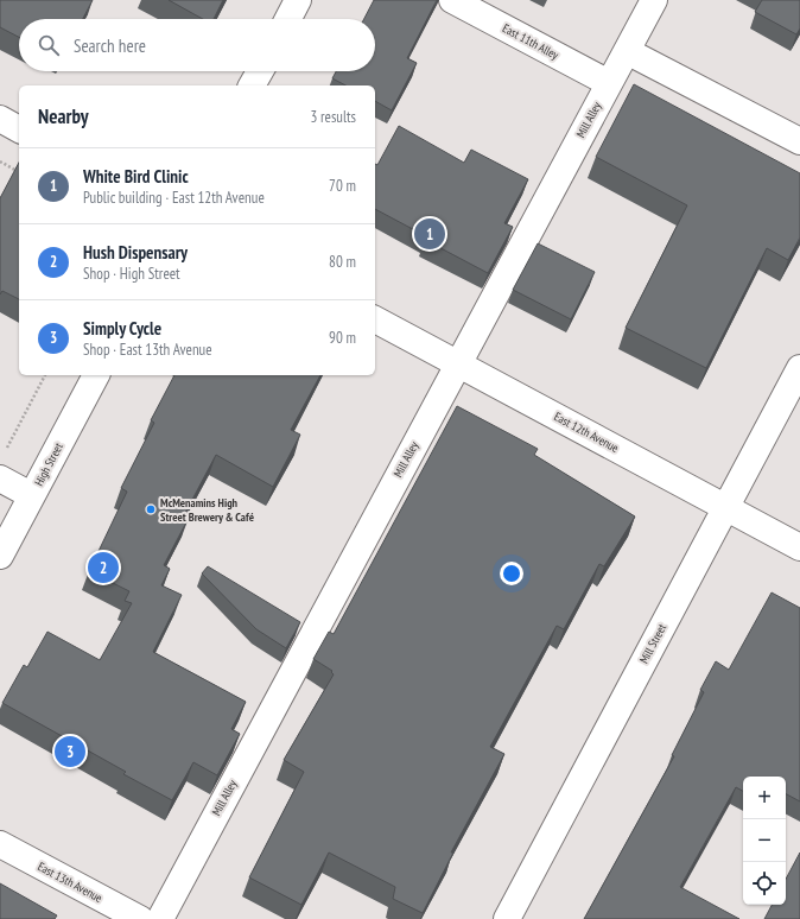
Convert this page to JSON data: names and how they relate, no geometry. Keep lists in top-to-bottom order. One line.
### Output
{"streets":{"street":["East 11th Alley","Mill Alley","East 12th Avenue","High Street","Mill Street","East 13th Avenue"]},"crossings":[["East 11th Alley","Mill Alley"],["Mill Alley","East 12th Avenue"],["East 12th Avenue","Mill Street"]],"places":["McMenamins High Street Brewery & Café"],"page":{"search":"Search here","heading":["Nearby","3 results"],"list":[{"mark":"1","name":"White Bird Clinic","note":"Public building · East 12th Avenue","value":"70 m"},{"mark":"2","name":"Hush Dispensary","note":"Shop · High Street","value":"80 m"},{"mark":"3","name":"Simply Cycle","note":"Shop · East 13th Avenue","value":"90 m"}],"pins":["1","2","3"],"map_buttons":["+","−"]}}
